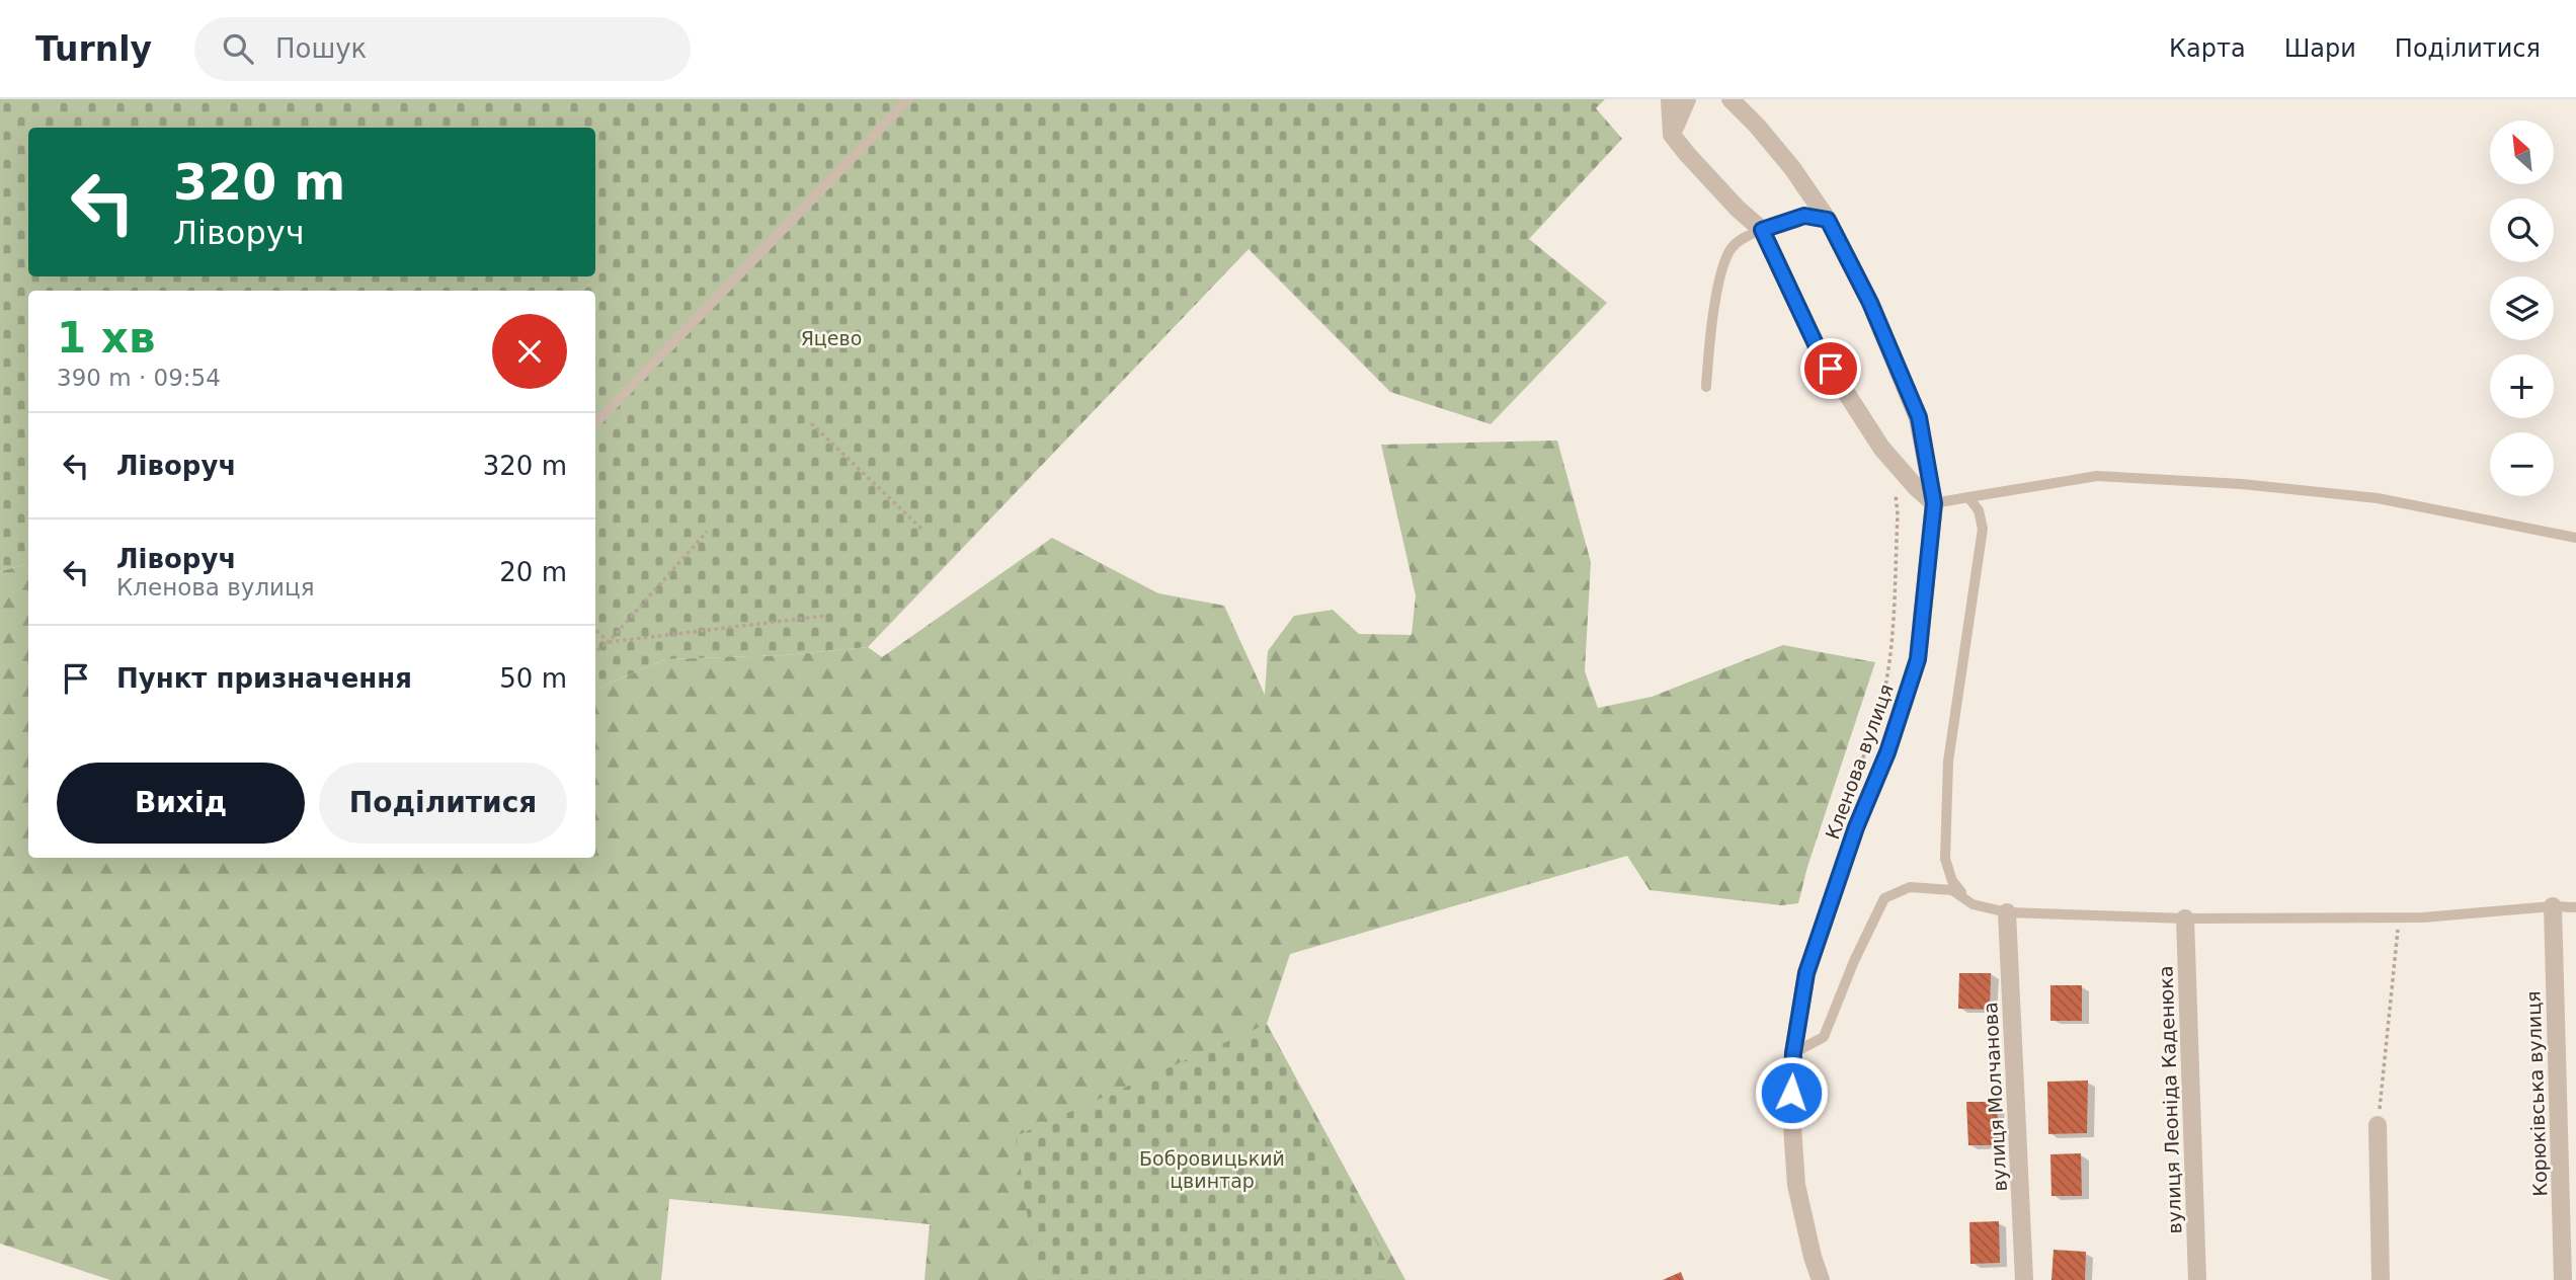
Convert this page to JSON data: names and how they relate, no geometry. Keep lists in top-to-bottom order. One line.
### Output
{"streets":{"street":["Кленова вулиця","Корюківська вулиця","вулиця Молчанова","вулиця Леоніда Каденюка"]},"parks":["Яцево","Бобровицький цвинтар"],"north":"top left","page":{"header":"Turnly","search":"Пошук","nav":["Карта","Шари","Поділитися"],"map_buttons":["+","−"],"turn":["320 m","Ліворуч"],"heading":["1 хв","390 m · 09:54"],"list":[{"name":"Ліворуч","value":"320 m"},{"name":"Ліворуч","note":"Кленова вулиця","value":"20 m"},{"name":"Пункт призначення","value":"50 m"}],"buttons":["Вихід","Поділитися"]}}
